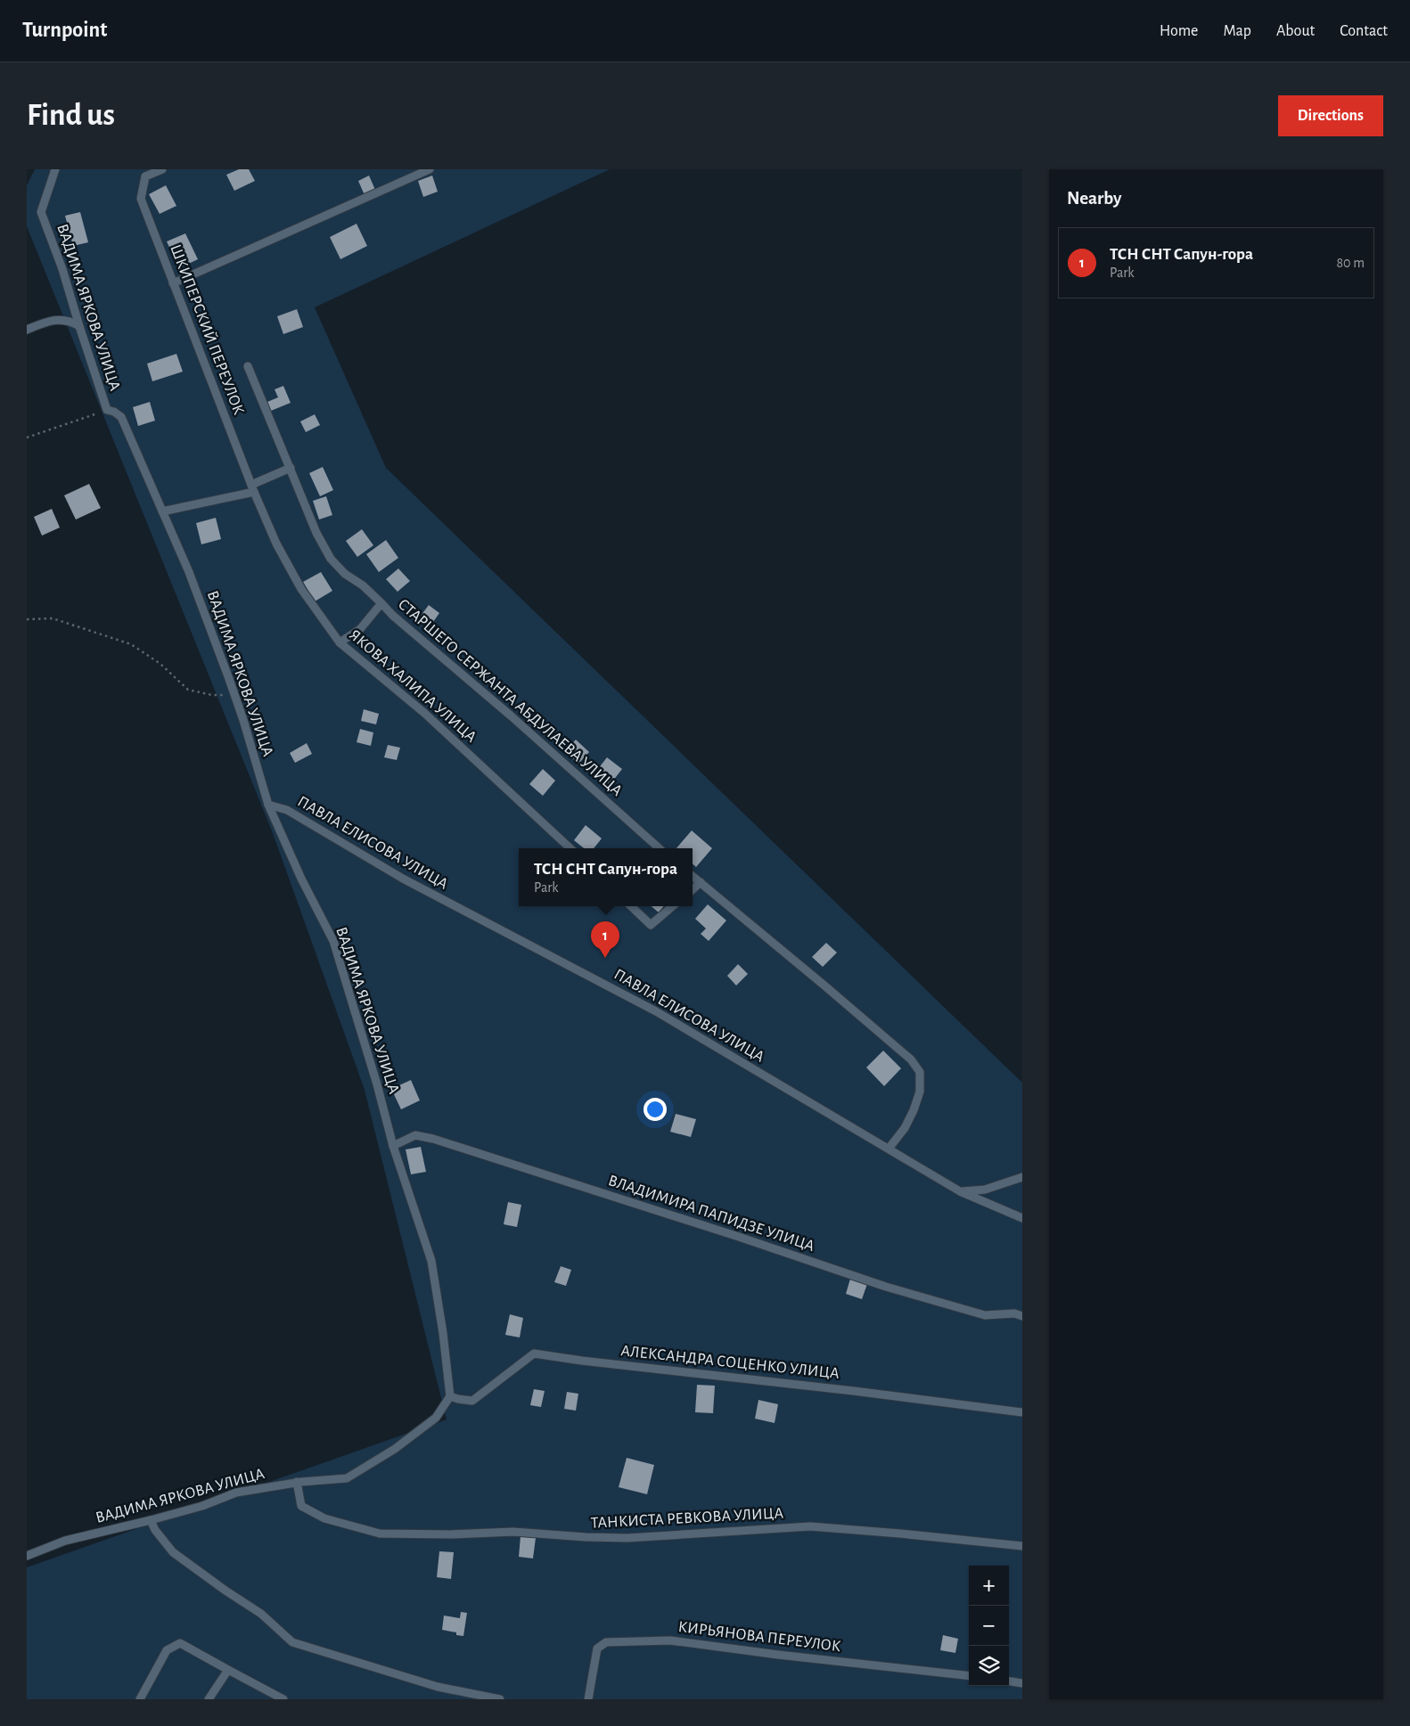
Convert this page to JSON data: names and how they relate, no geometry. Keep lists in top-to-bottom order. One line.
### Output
{"streets":{"lane":["ВАДИМА ЯРКОВА УЛИЦА","ШКИПЕРСКИЙ ПЕРЕУЛОК","ЯКОВА ХАЛИПА УЛИЦА","СТАРШЕГО СЕРЖАНТА АБДУЛАЕВА УЛИЦА","ПАВЛА ЕЛИСОВА УЛИЦА","ВЛАДИМИРА ПАПИДЗЕ УЛИЦА","АЛЕКСАНДРА СОЦЕНКО УЛИЦА","ТАНКИСТА РЕВКОВА УЛИЦА","КИРЬЯНОВА ПЕРЕУЛОК"]},"crossings":[["ВАДИМА ЯРКОВА УЛИЦА","ПАВЛА ЕЛИСОВА УЛИЦА"],["ВАДИМА ЯРКОВА УЛИЦА","ВЛАДИМИРА ПАПИДЗЕ УЛИЦА"],["ВАДИМА ЯРКОВА УЛИЦА","АЛЕКСАНДРА СОЦЕНКО УЛИЦА"],["ВАДИМА ЯРКОВА УЛИЦА","ТАНКИСТА РЕВКОВА УЛИЦА"],["ШКИПЕРСКИЙ ПЕРЕУЛОК","ЯКОВА ХАЛИПА УЛИЦА"],["ЯКОВА ХАЛИПА УЛИЦА","СТАРШЕГО СЕРЖАНТА АБДУЛАЕВА УЛИЦА"]],"page":{"header":"Turnpoint","nav":["Home","Map","About","Contact"],"buttons":"Directions","title":"Find us","heading":"Nearby","list":[{"mark":"1","name":"ТСН СНТ Сапун-гора","note":"Park","value":"80 m"}],"popup":["ТСН СНТ Сапун-гора","Park"],"pins":"1","map_buttons":["+","−"]}}
